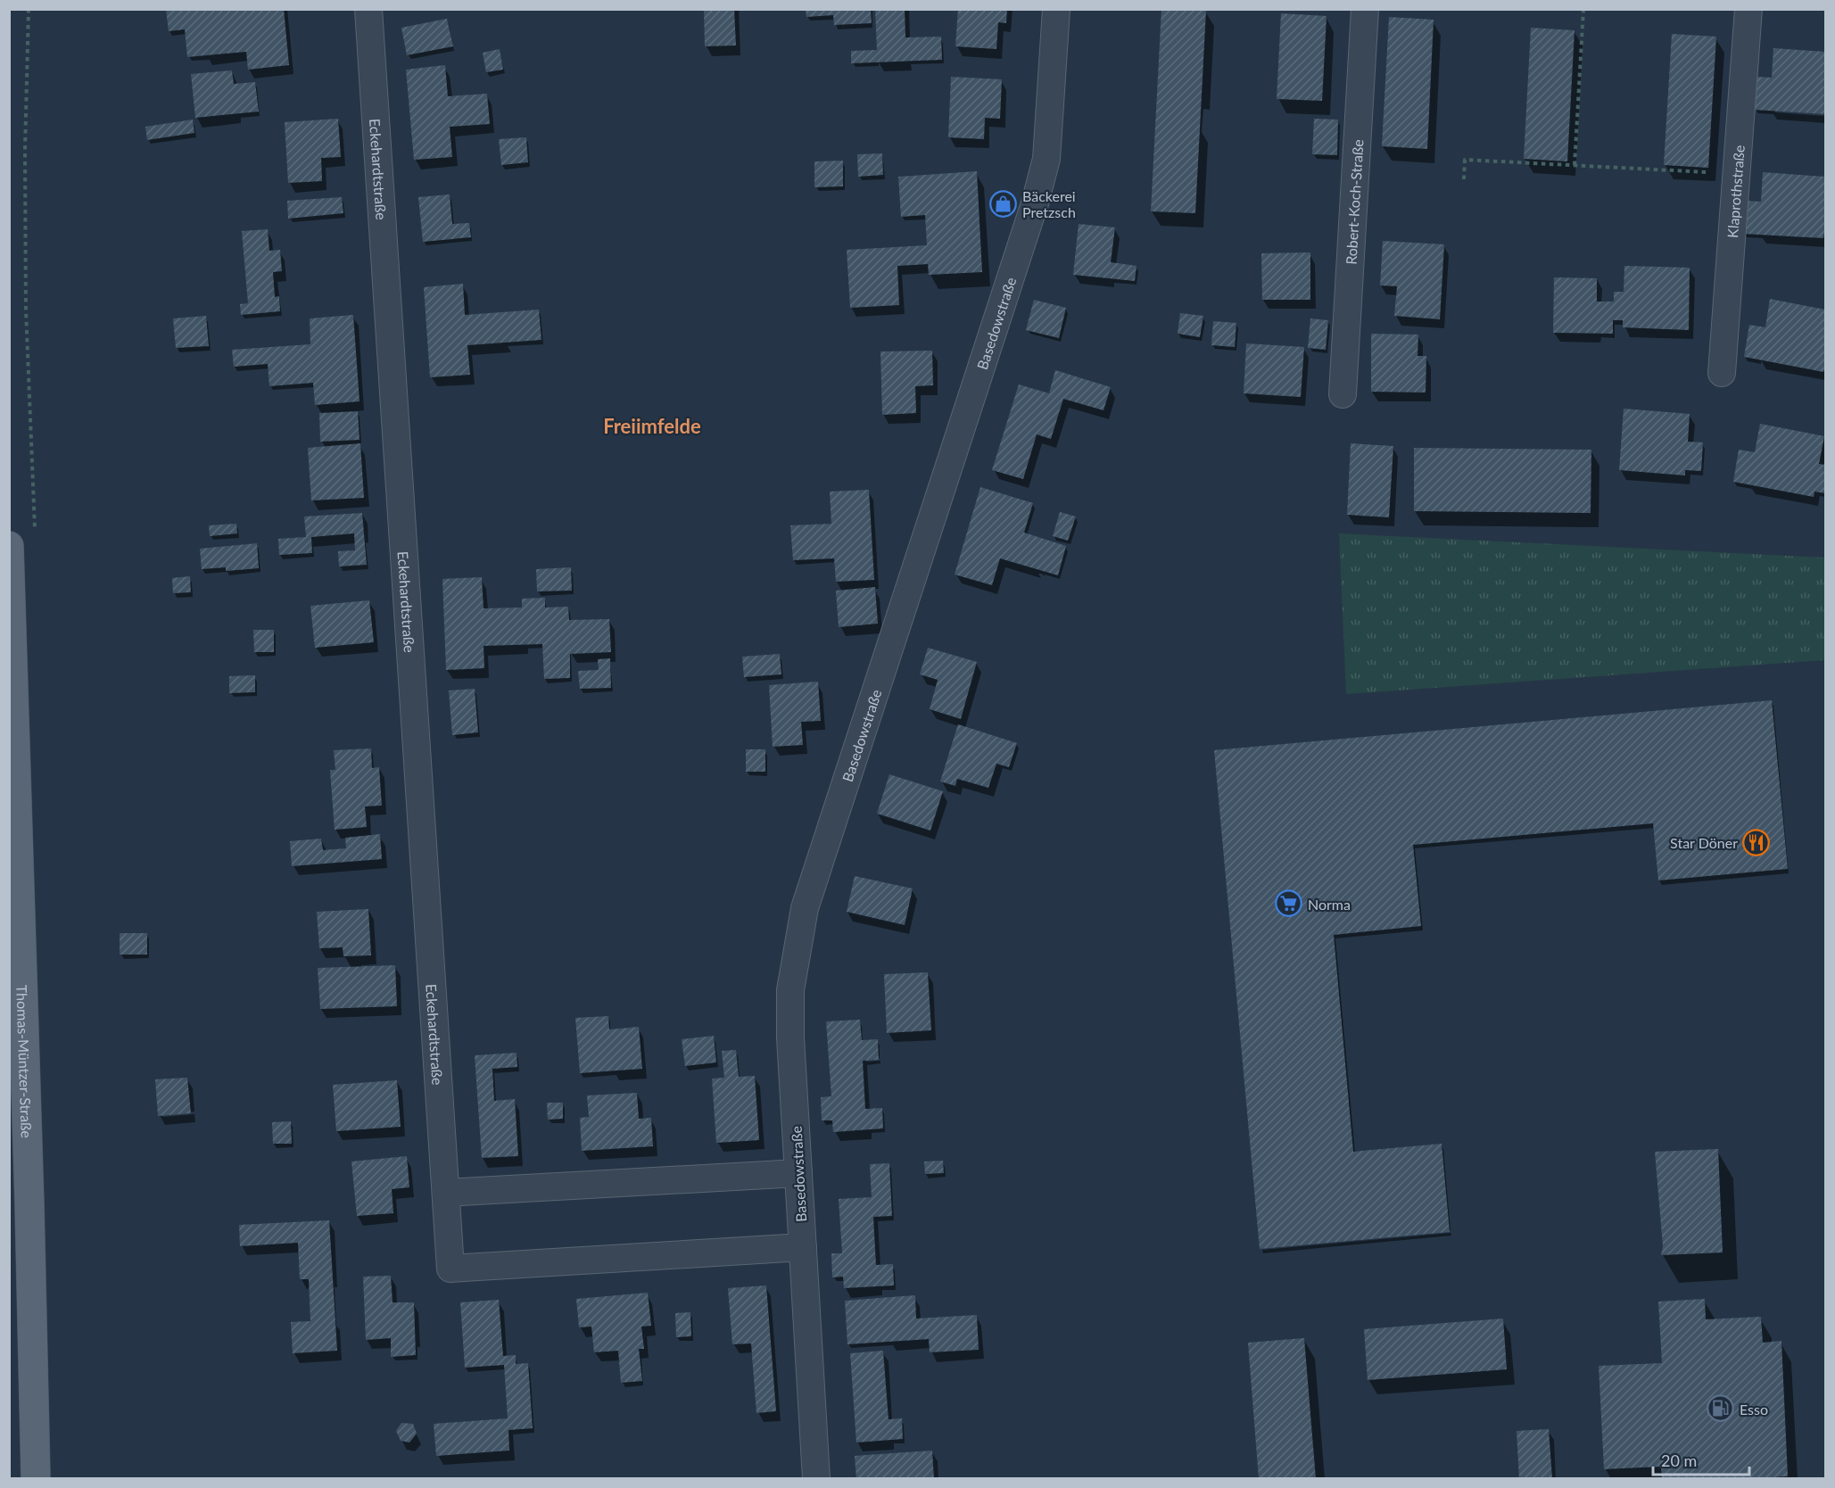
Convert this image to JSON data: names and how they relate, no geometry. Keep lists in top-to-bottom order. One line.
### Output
{"streets":{"main road":["Thomas-Müntzer-Straße"],"street":["Eckehardtstraße","Klaprothstraße","Robert-Koch-Straße","Basedowstraße"]},"crossings":[["Eckehardtstraße","Basedowstraße"]],"districts":["Freiimfelde"],"places":{"shop":["Bäckerei Pretzsch"],"restaurant":["Star Döner"],"supermarket":["Norma"],"fuel station":["Esso"]},"scale_bar":"20 m"}
